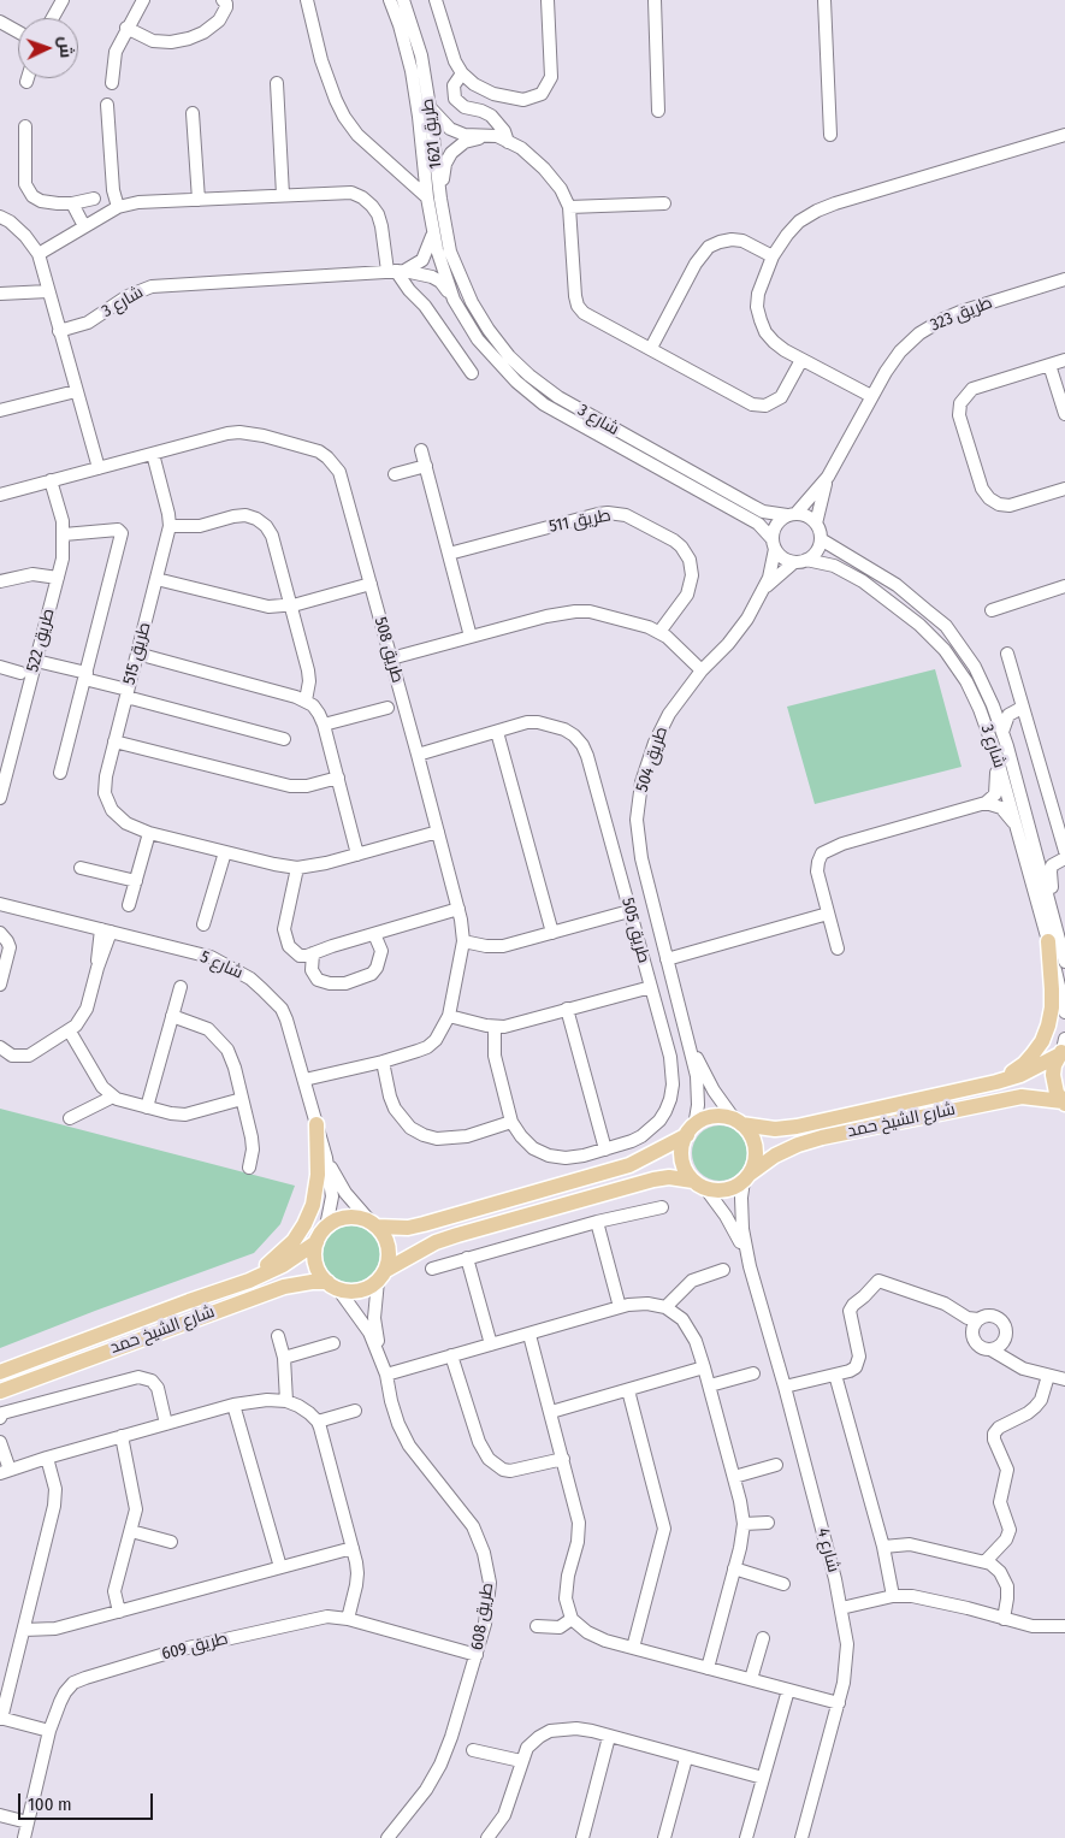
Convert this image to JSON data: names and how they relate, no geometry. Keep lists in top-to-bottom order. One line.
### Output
{"streets":{"main road":["شارع الشيخ حمد"],"street":["طريق 1621","شارع 3","طريق 323","طريق 511","طريق 522","طريق 508","طريق 515","طريق 504","طريق 505","شارع 5","شارع 4","طريق 608","طريق 609"]},"crossings":[["طريق 1621","شارع 3"],["شارع 3","طريق 323"],["شارع 3","طريق 504"],["طريق 323","طريق 504"],["طريق 522","طريق 508"],["طريق 508","طريق 515"],["طريق 508","طريق 505"],["طريق 508","شارع 5"],["طريق 504","شارع الشيخ حمد"],["طريق 504","شارع 4"],["شارع 5","شارع الشيخ حمد"],["شارع 5","طريق 608"],["شارع الشيخ حمد","شارع 4"],["شارع الشيخ حمد","طريق 608"],["طريق 608","طريق 609"]],"scale_bar":"100 m","north":"right"}
